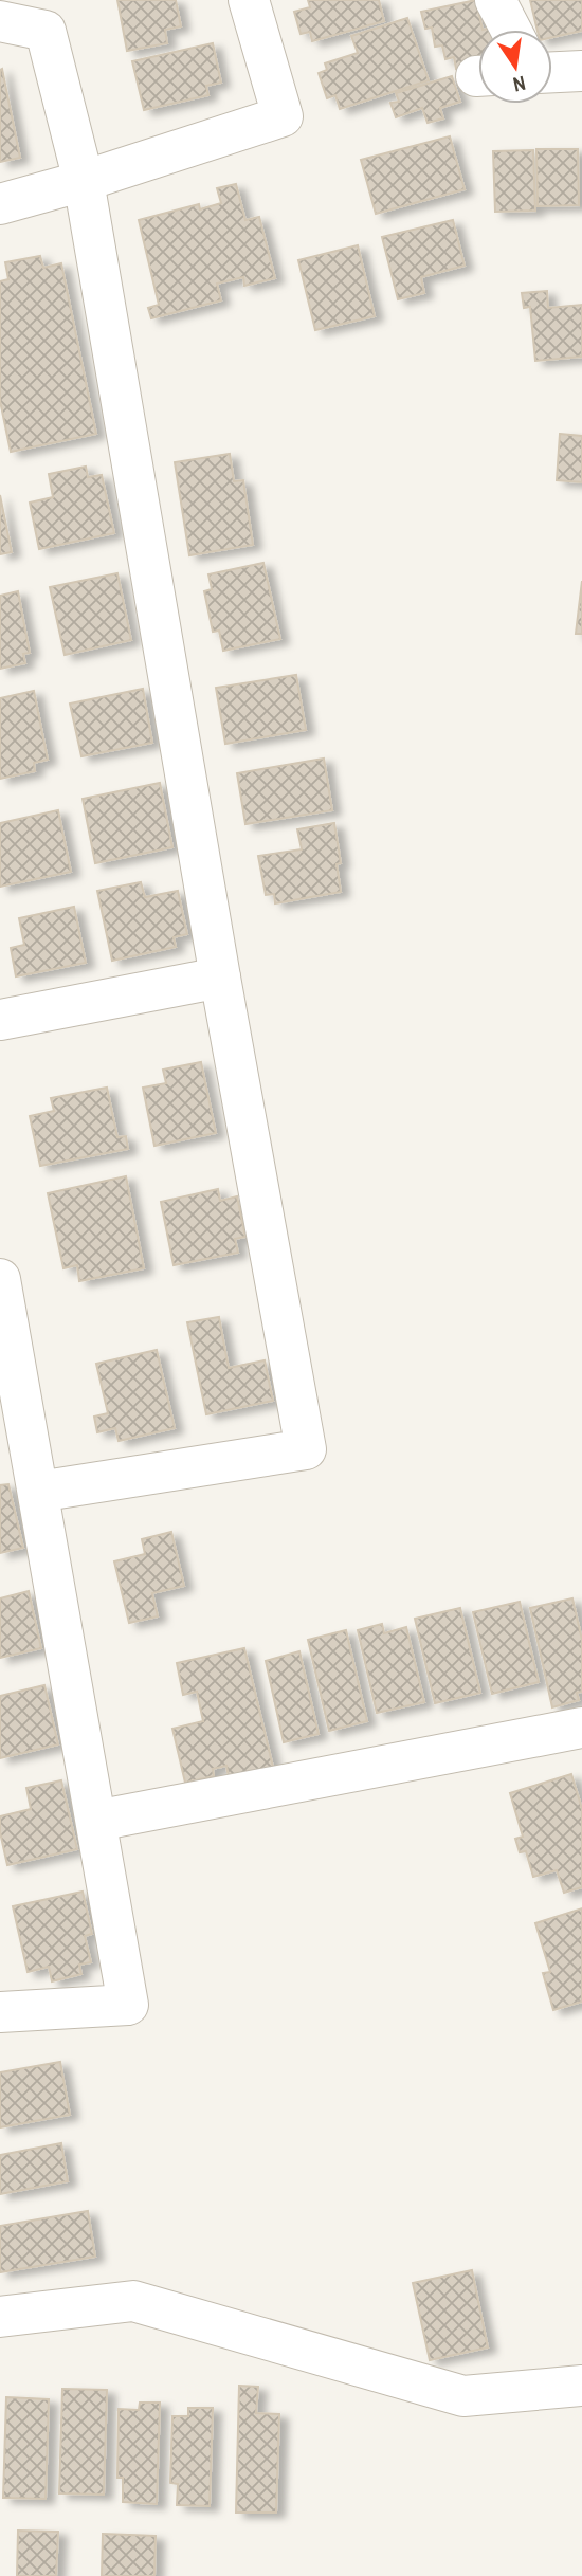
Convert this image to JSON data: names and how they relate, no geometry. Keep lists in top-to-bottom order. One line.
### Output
{"north":"bottom"}
